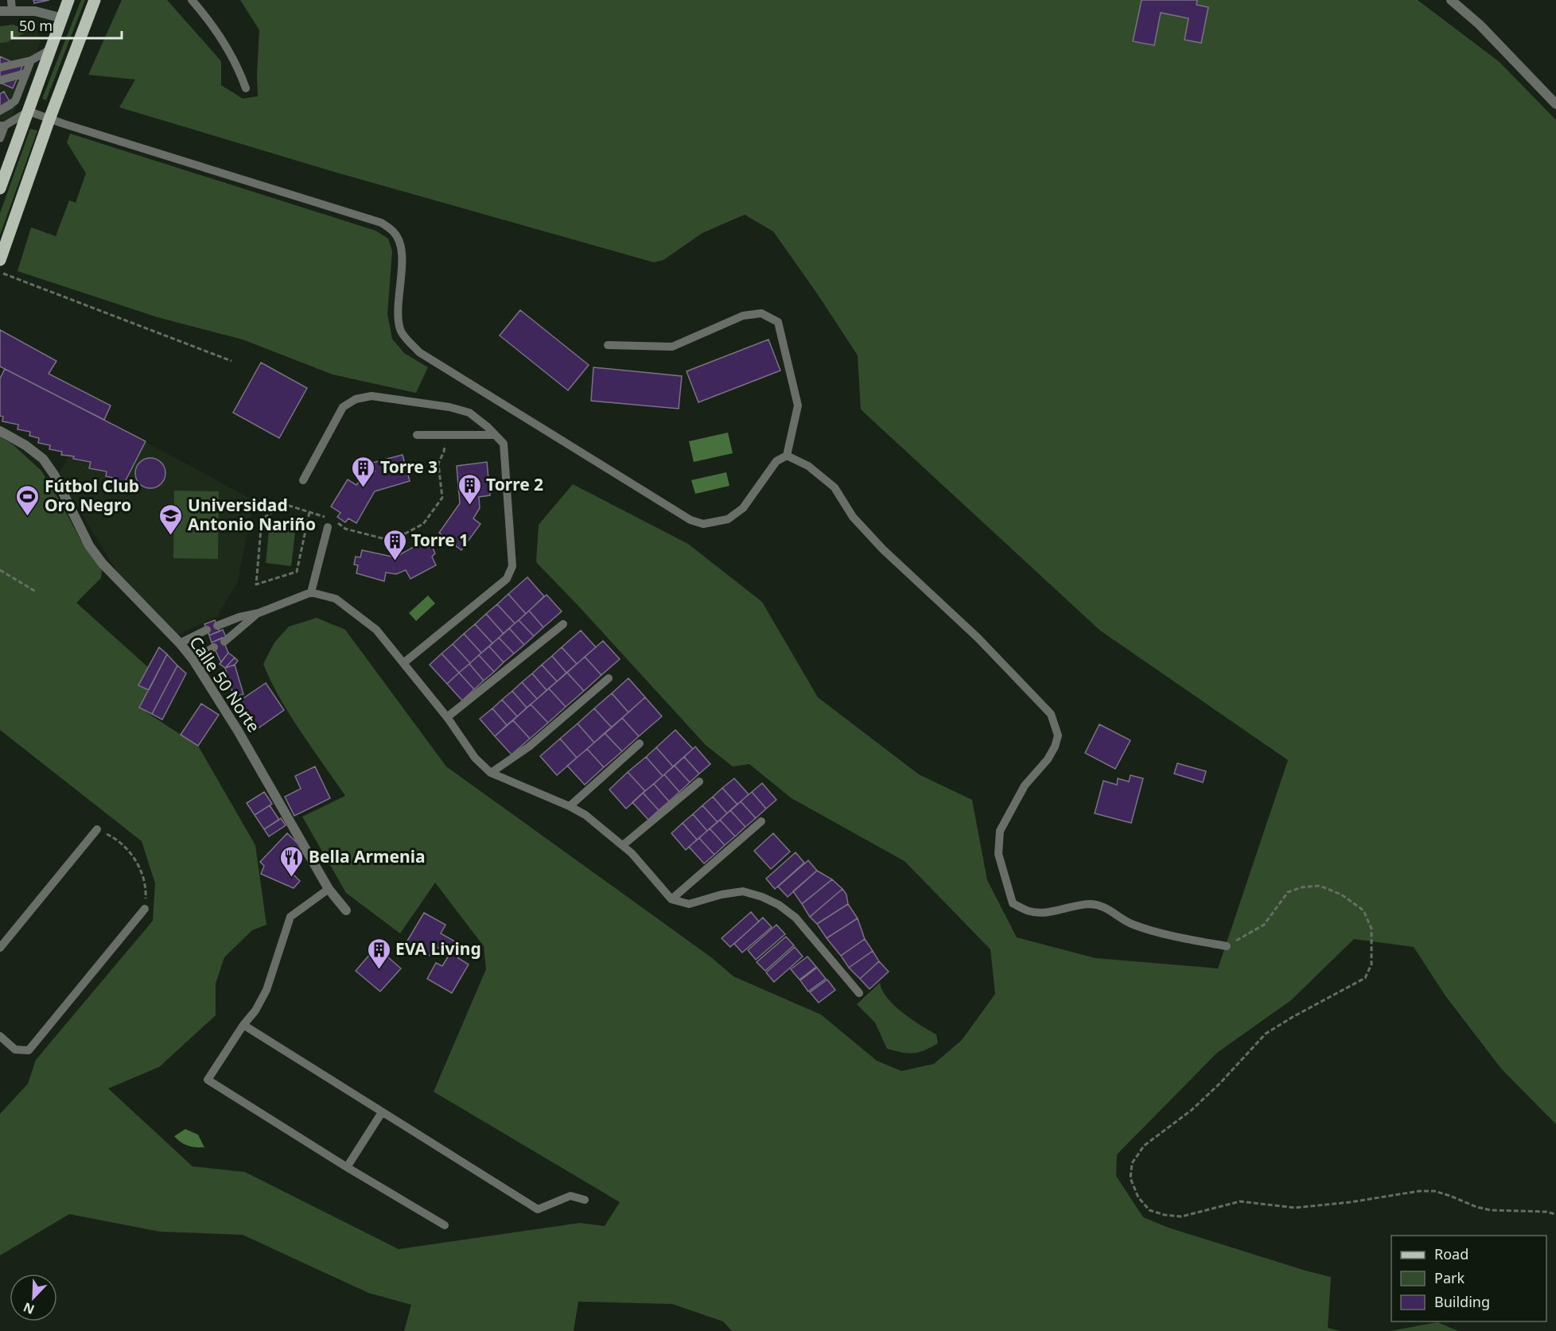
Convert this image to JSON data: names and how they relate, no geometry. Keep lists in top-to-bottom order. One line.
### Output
{"streets":{"street":["Calle 50 Norte"]},"places":{"building":["Torre 3","Torre 2","Torre 1","EVA Living"],"sports":["Fútbol Club Oro Negro"],"school or university":["Universidad Antonio Nariño"],"restaurant":["Bella Armenia"]},"legend":["Road","Park","Building"],"scale_bar":"50 m","north":"bottom left"}
